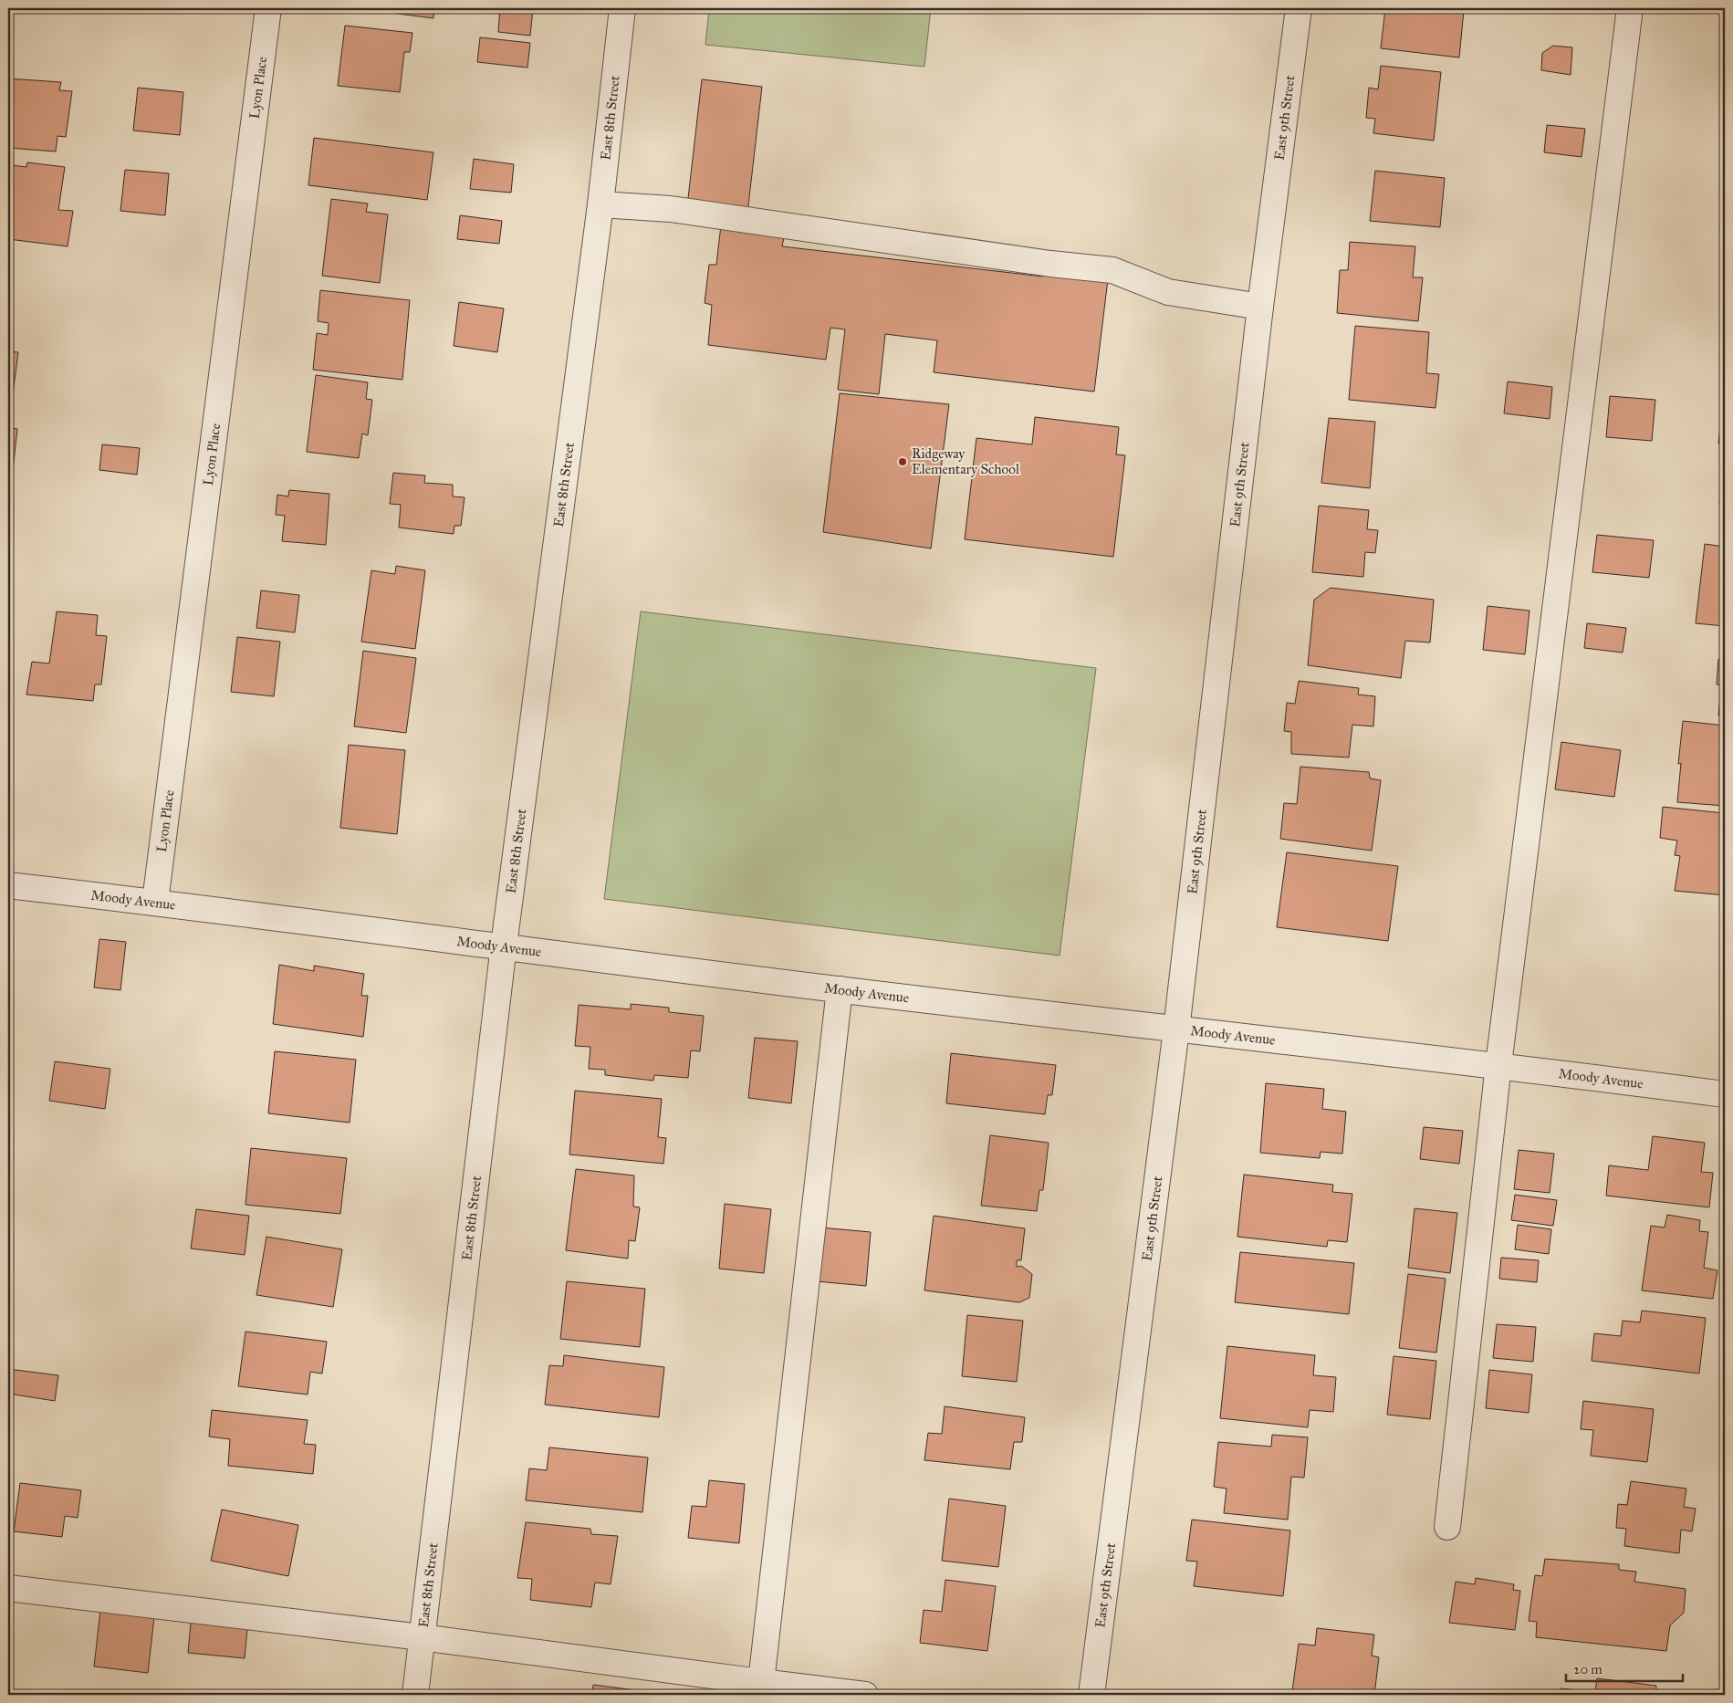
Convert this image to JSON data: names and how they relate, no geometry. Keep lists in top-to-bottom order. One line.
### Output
{"streets":{"street":["Lyon Place","East 8th Street","East 9th Street","Moody Avenue"]},"crossings":[["Lyon Place","Moody Avenue"],["East 8th Street","Moody Avenue"],["East 9th Street","Moody Avenue"]],"places":["Ridgeway Elementary School"],"scale_bar":"20 m"}
